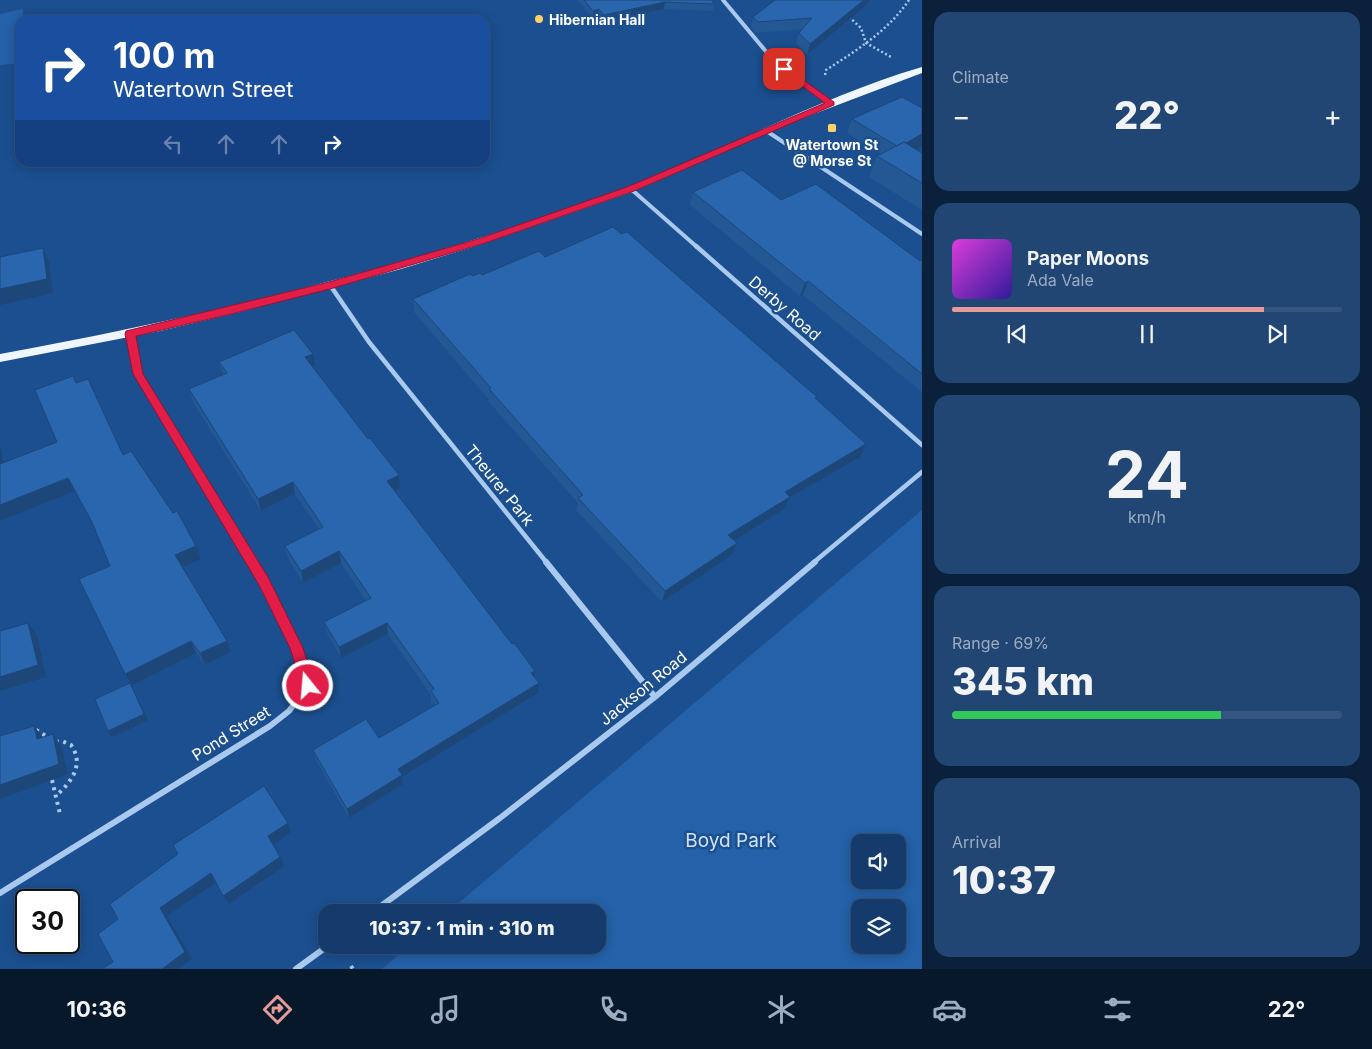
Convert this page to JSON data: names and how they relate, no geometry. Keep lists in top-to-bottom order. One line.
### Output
{"streets":{"street":["Derby Road","Theurer Park","Jackson Road","Pond Street"]},"crossings":[["Theurer Park","Jackson Road"]],"parks":["Boyd Park"],"places":{"other":["Hibernian Hall"],"transit":["Watertown St @ Morse St"]},"page":{"tile":["Climate",["24","km/h"],["Range · 69%","345 km"],["Arrival","10:37"]],"turn":["100 m","Watertown Street"],"heat":["−","22°","+"],"song":["Paper Moons","Ada Vale"],"limit":"30","trip":"10:37 · 1 min · 310 m","tabs":["10:36","22°"]}}
